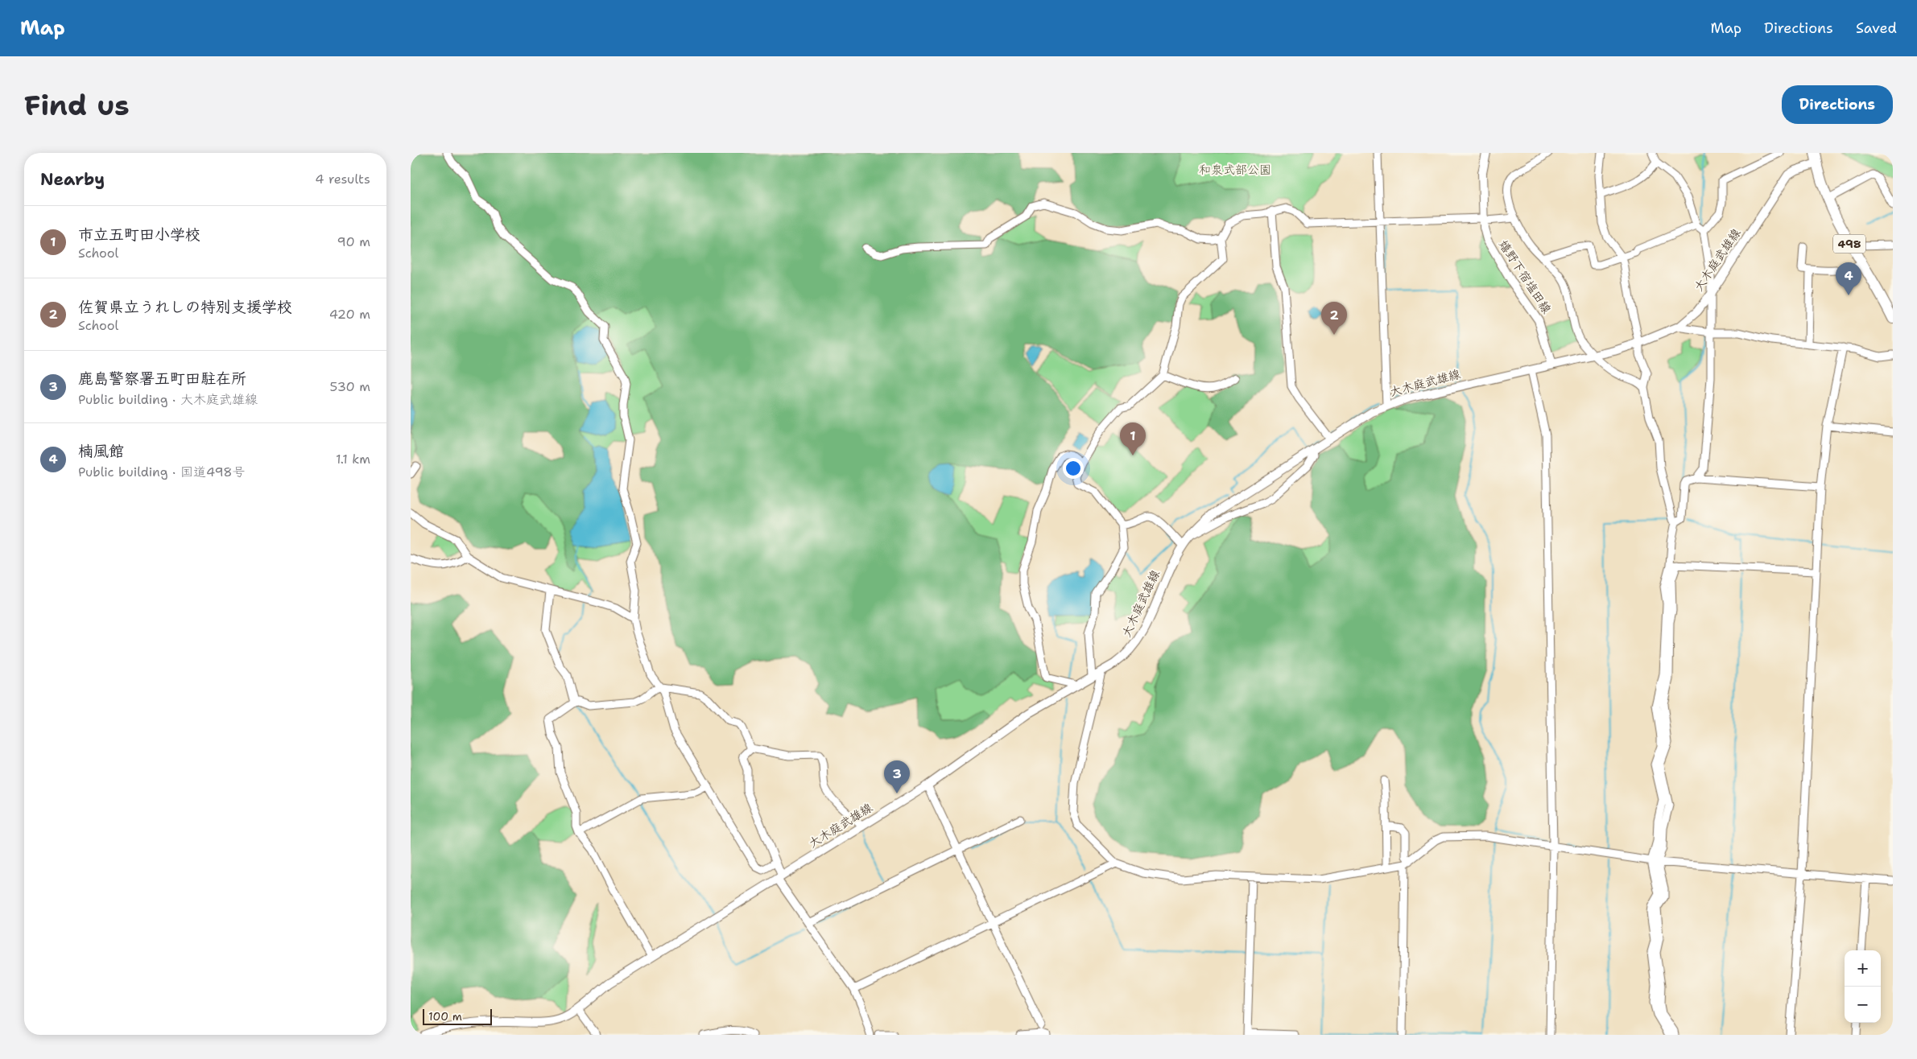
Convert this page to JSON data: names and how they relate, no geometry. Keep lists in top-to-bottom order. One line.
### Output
{"streets":{"highway":["498"],"main road":["大木庭武雄線","嬉野下宿塩田線"]},"crossings":[["498","大木庭武雄線"],["大木庭武雄線","嬉野下宿塩田線"]],"parks":["和泉式部公園"],"scale_bar":"100 m","page":{"header":"Map","nav":["Map","Directions","Saved"],"buttons":"Directions","title":"Find us","heading":["Nearby","4 results"],"list":[{"mark":"1","name":"市立五町田小学校","note":"School","value":"90 m"},{"mark":"2","name":"佐賀県立うれしの特別支援学校","note":"School","value":"420 m"},{"mark":"3","name":"鹿島警察署五町田駐在所","note":"Public building · 大木庭武雄線","value":"530 m"},{"mark":"4","name":"楠風館","note":"Public building · 国道498号","value":"1.1 km"}],"pins":["4","2","1","3"],"map_buttons":["+","−"],"scale":"100 m"}}
